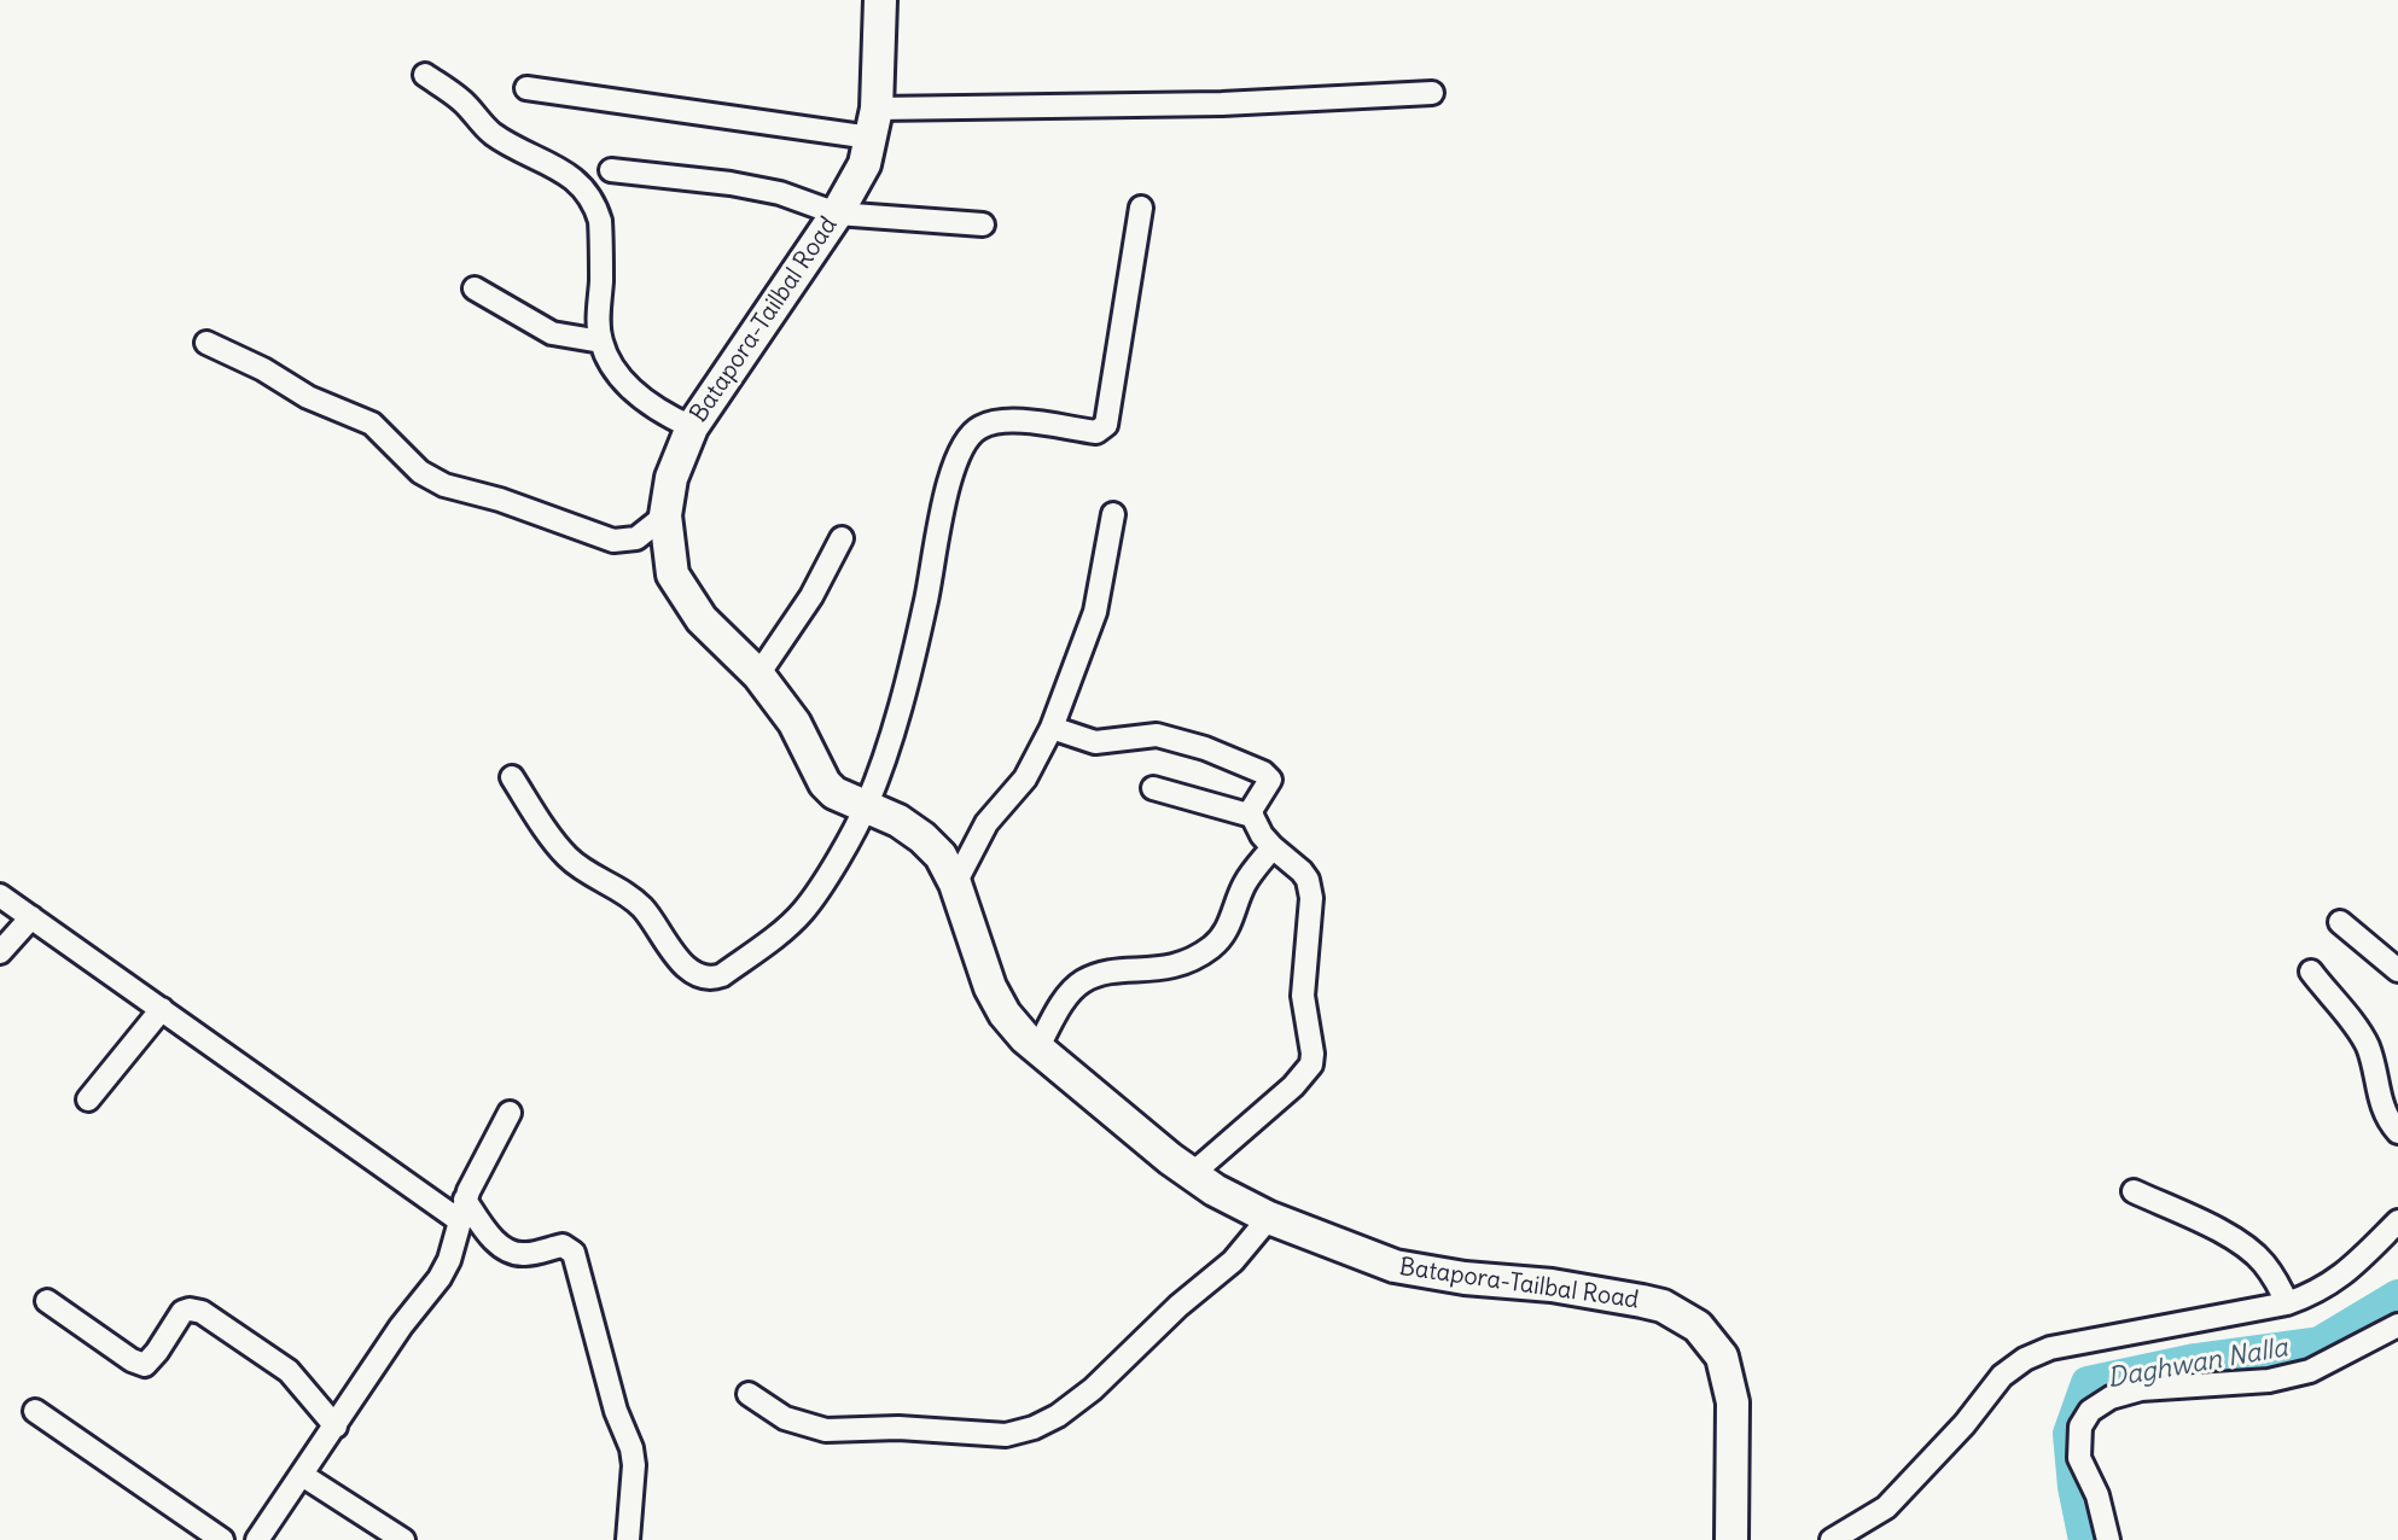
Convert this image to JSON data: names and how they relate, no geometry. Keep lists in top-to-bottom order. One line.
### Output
{"streets":{"main road":["Batapora-Tailbal Road"]},"water":["Daghwan Nalla"]}
